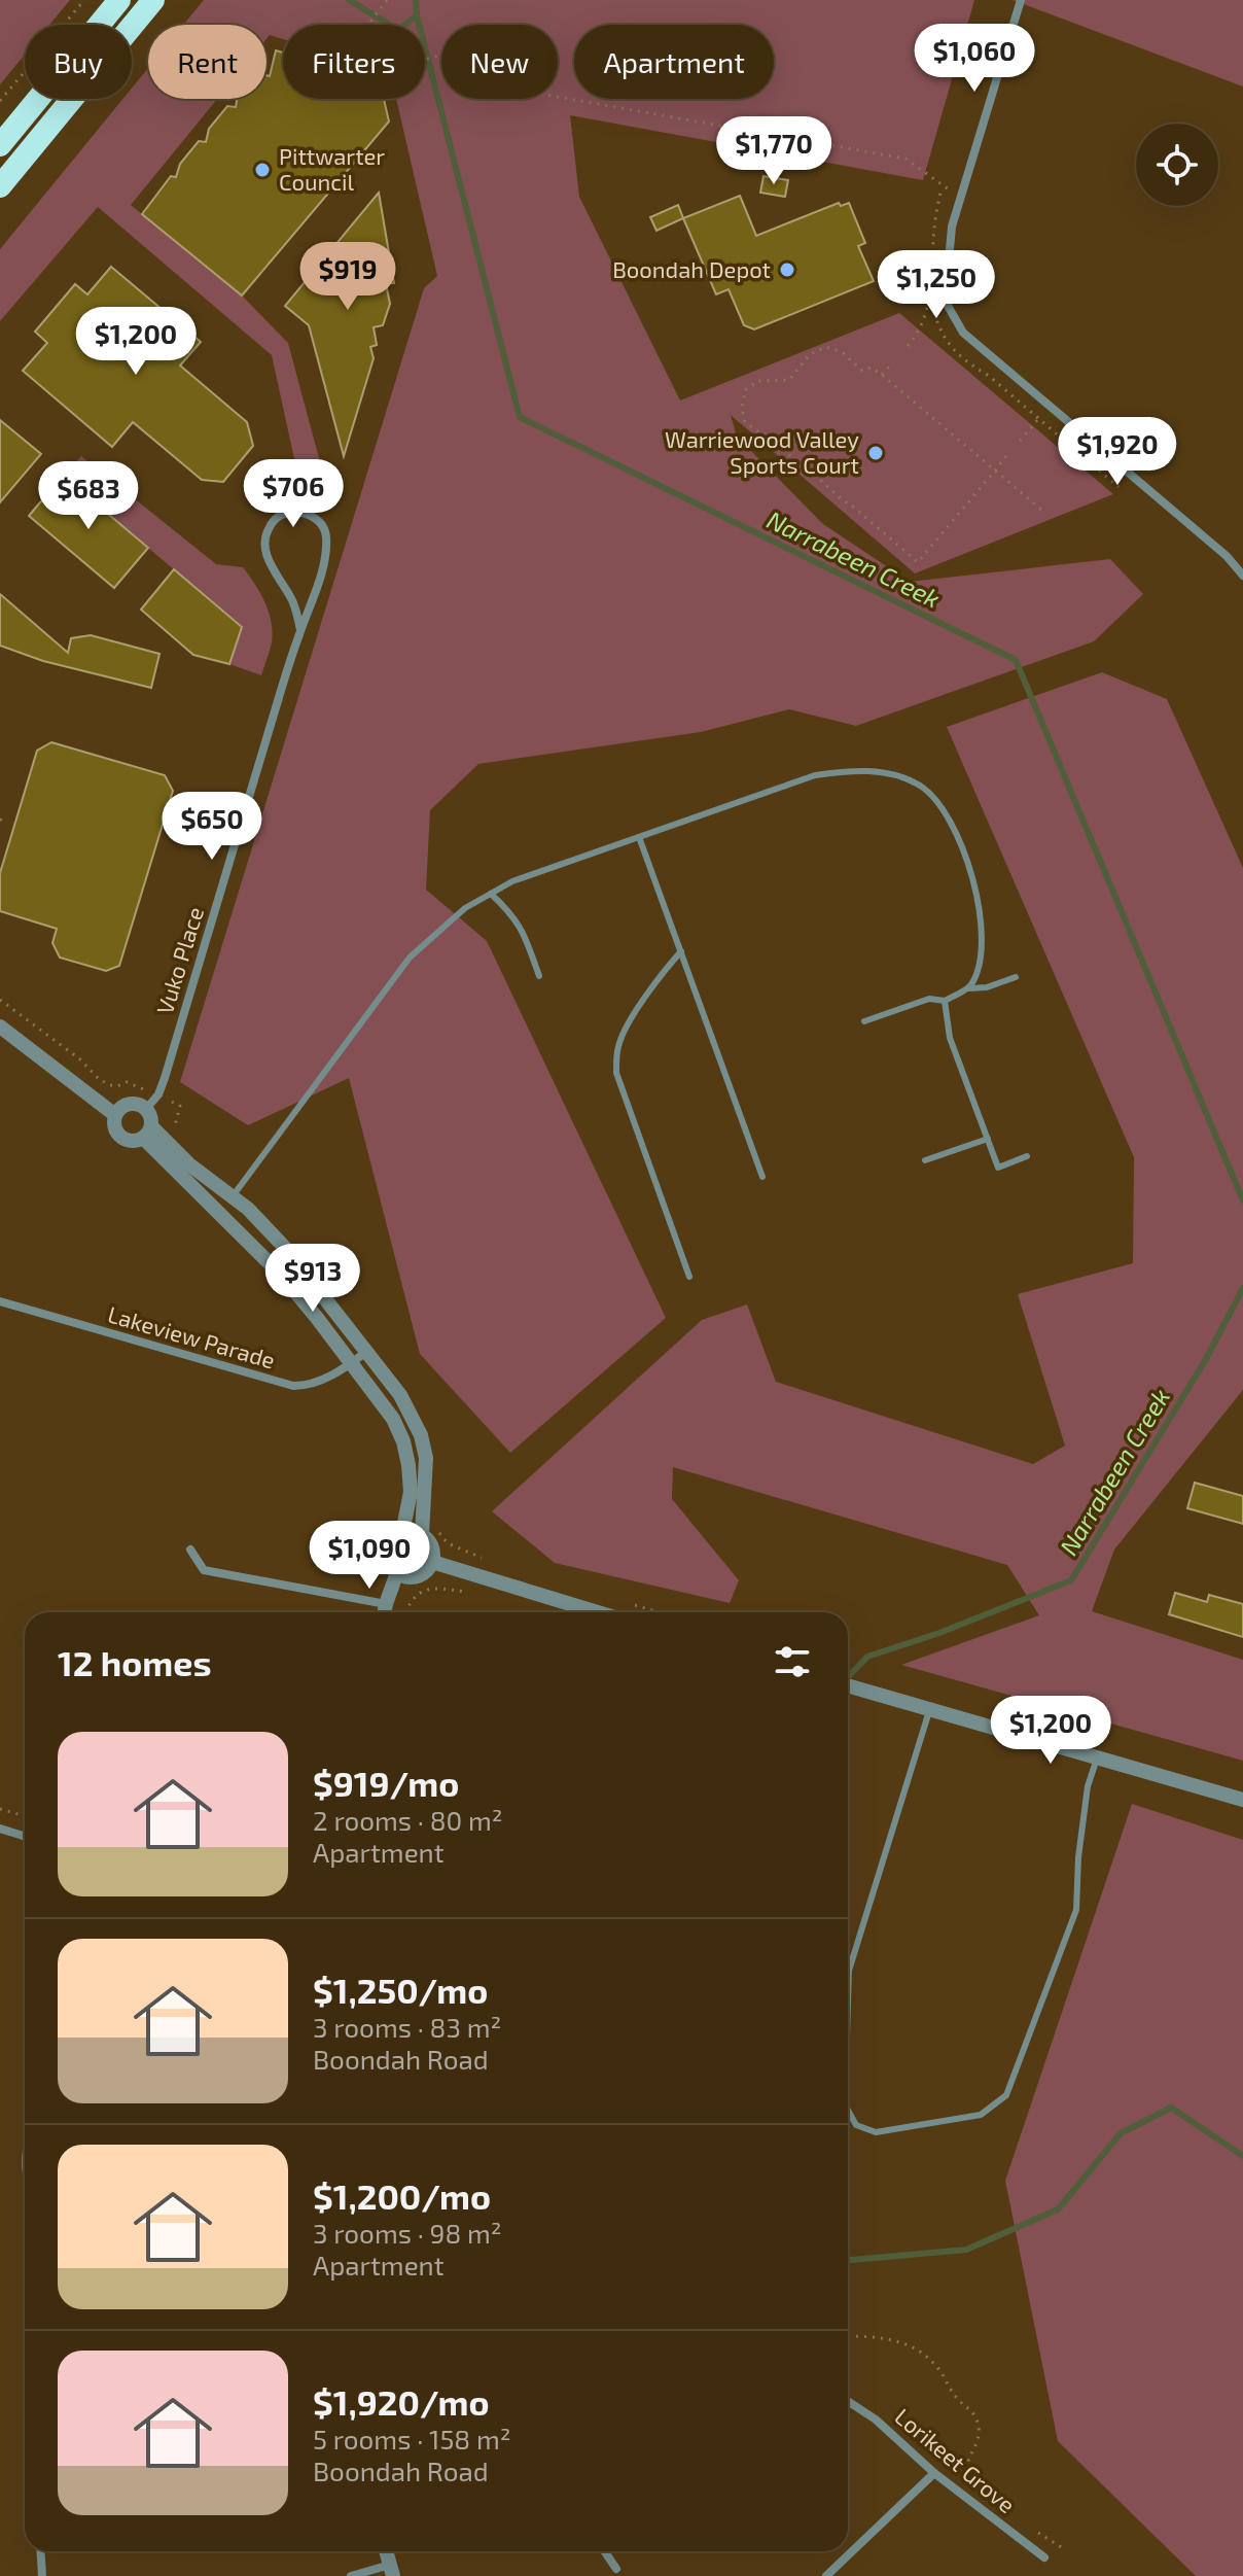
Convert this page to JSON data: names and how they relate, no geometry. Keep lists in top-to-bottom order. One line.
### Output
{"streets":{"street":["Vuko Place","Lakeview Parade","Lorikeet Grove"]},"water":["Narrabeen Creek"],"places":["Pittwarter Council","Boondah Depot","Warriewood Valley Sports Court"],"page":{"price":["$1,060","$1,770","$919","$1,250","$1,200","$1,920","$706","$683","$650","$913","$1,090","$1,200"],"chip":["Buy","Rent","Filters","New","Apartment"],"heading":"12 homes","list":[{"name":"$919/mo","note":"2 rooms · 80 m² · Apartment"},{"name":"$1,250/mo","note":"3 rooms · 83 m² · Boondah Road"},{"name":"$1,200/mo","note":"3 rooms · 98 m² · Apartment"},{"name":"$1,920/mo","note":"5 rooms · 158 m² · Boondah Road"}]}}
